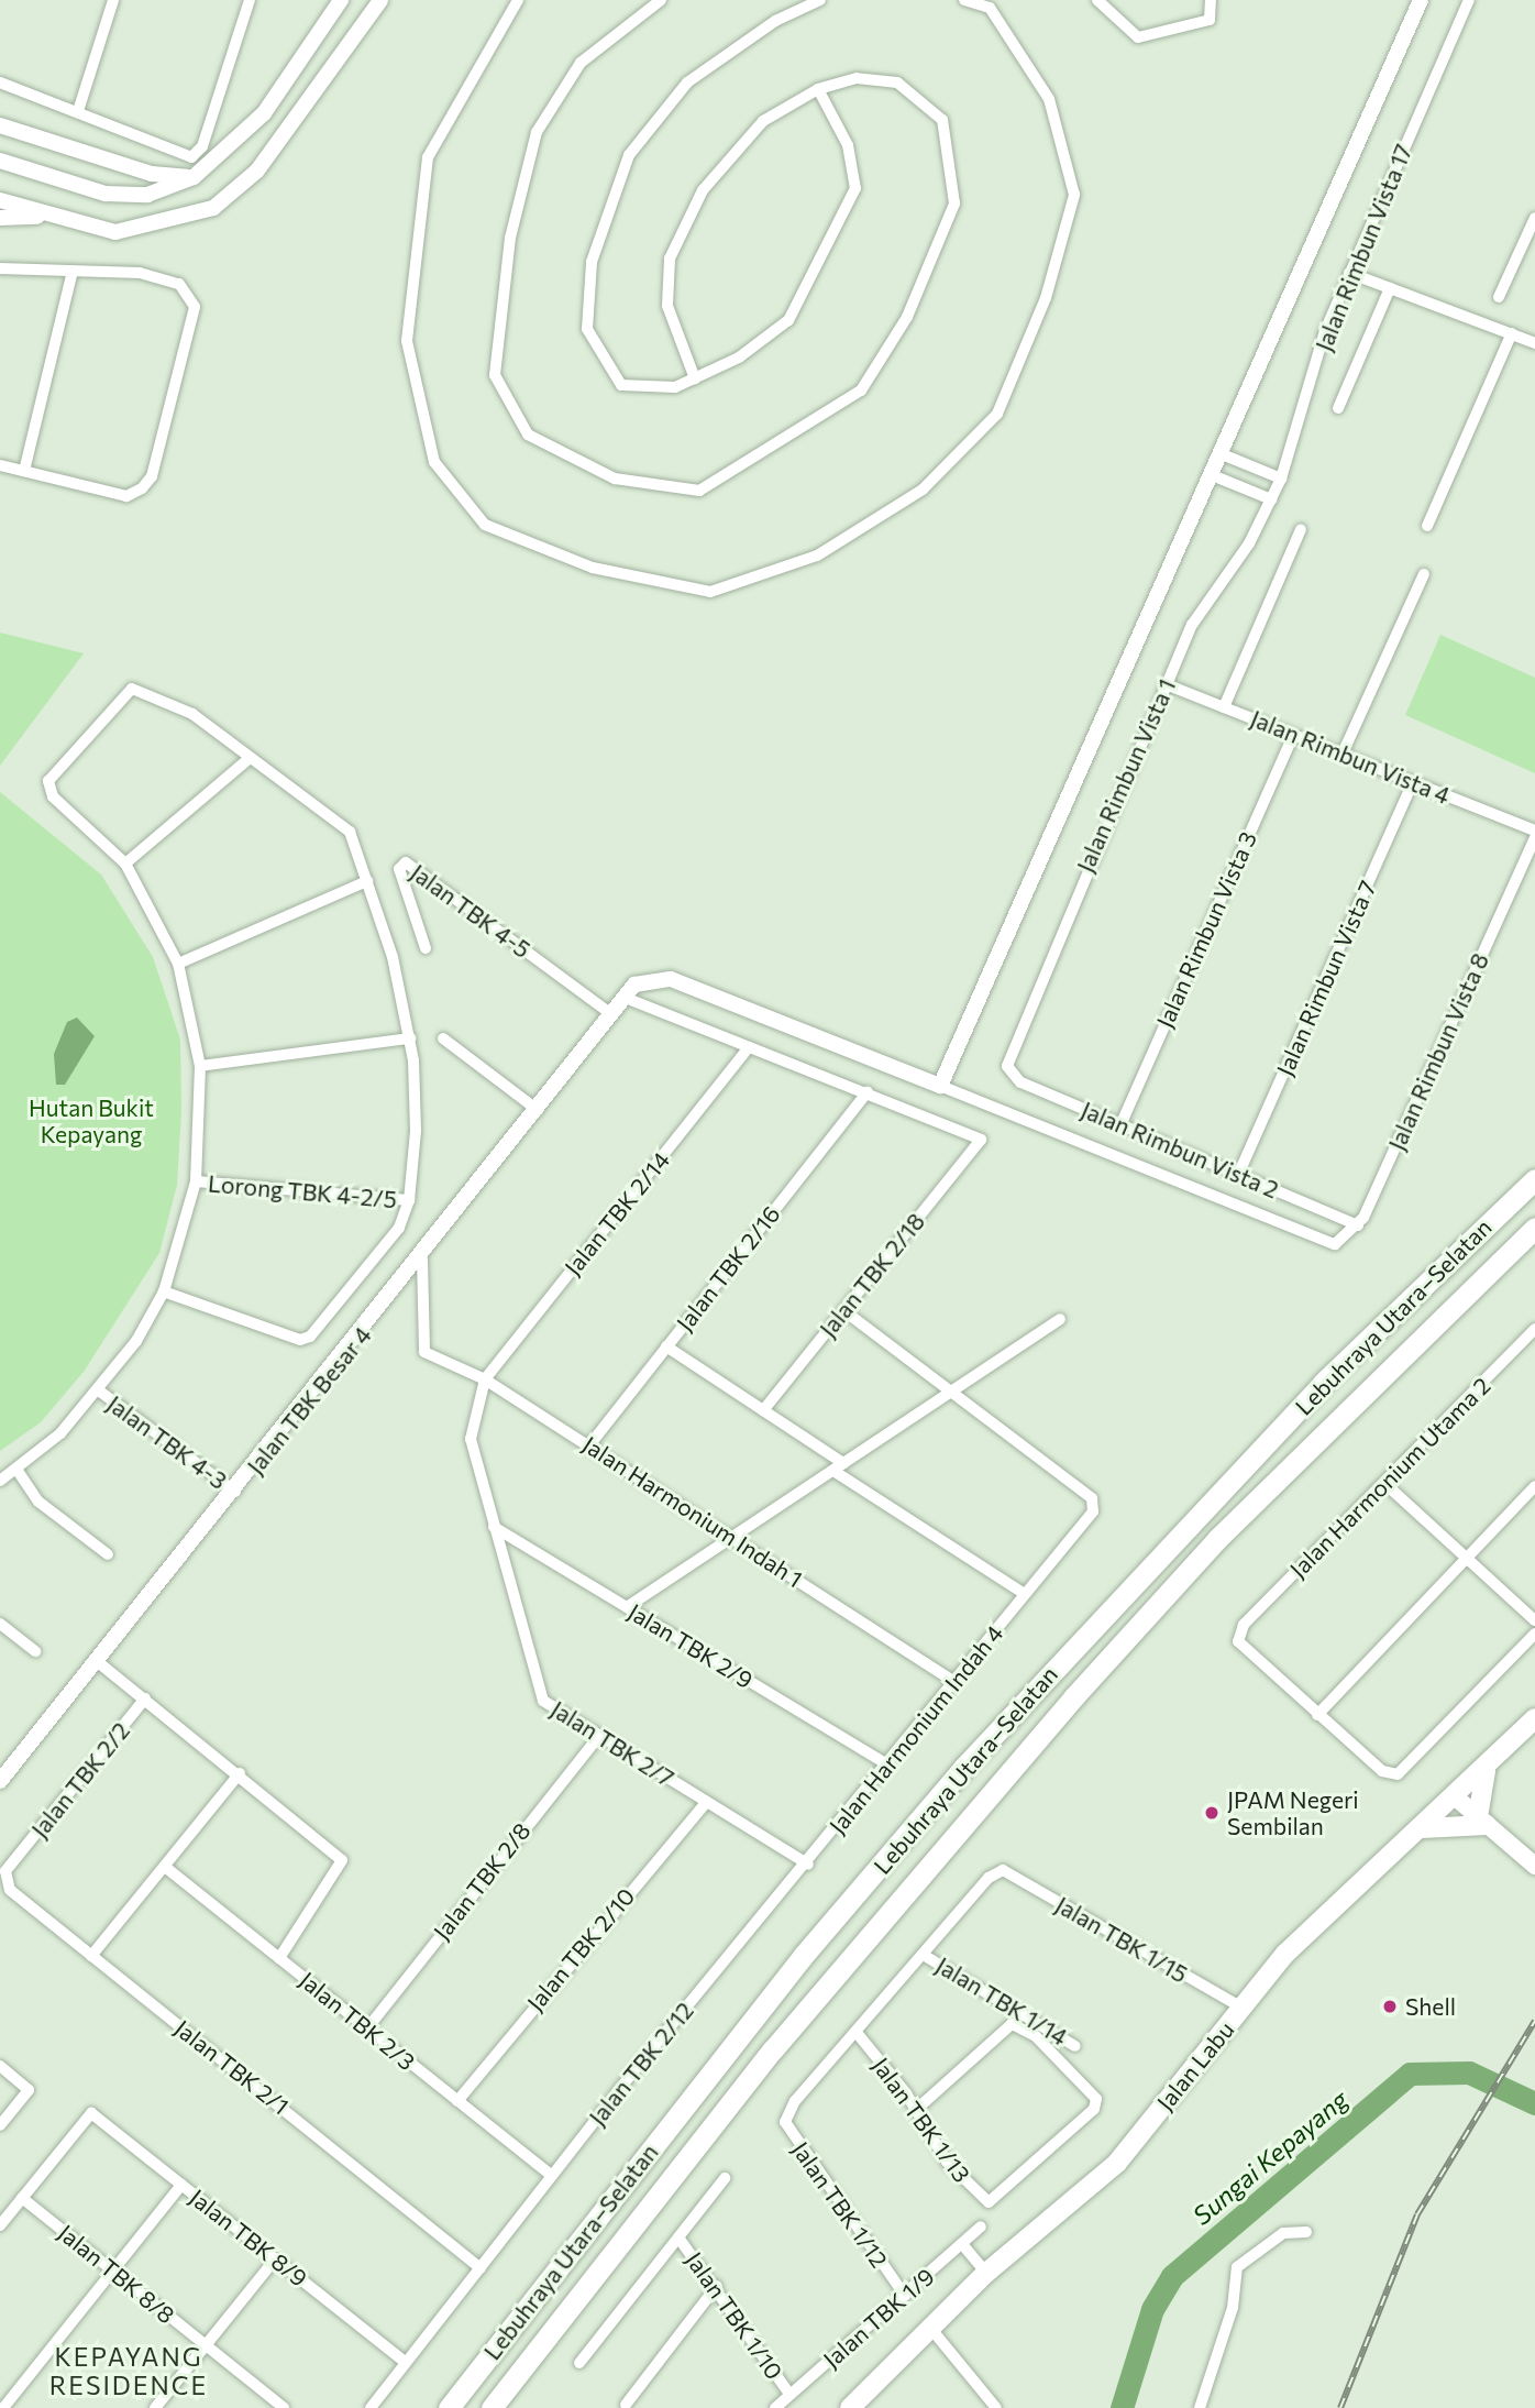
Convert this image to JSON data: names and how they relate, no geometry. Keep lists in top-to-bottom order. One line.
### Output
{"streets":{"highway":["Lebuhraya Utara–Selatan"],"main road":["Jalan Labu"],"street":["Jalan Rimbun Vista 17","Jalan Rimbun Vista 4","Jalan Rimbun Vista 1","Jalan TBK 4-5","Jalan Rimbun Vista 3","Jalan Rimbun Vista 7","Jalan Rimbun Vista 8","Jalan Rimbun Vista 2","Lorong TBK 4-2/5","Jalan TBK 2/14","Jalan TBK 2/16","Jalan TBK 2/18","Jalan TBK Besar 4","Jalan TBK 4-3","Jalan Harmonium Utama 2","Jalan Harmonium Indah 1","Jalan TBK 2/9","Jalan Harmonium Indah 4","Jalan TBK 2/7","Jalan TBK 2/2","Jalan TBK 2/8","Jalan TBK 1/15","Jalan TBK 2/10","Jalan TBK 1/14","Jalan TBK 2/3","Jalan TBK 2/12","Jalan TBK 2/1","Jalan TBK 1/13","Jalan TBK 1/12","Jalan TBK 8/9","Jalan TBK 8/8","Jalan TBK 1/10","Jalan TBK 1/9"]},"crossings":[["Jalan Rimbun Vista 17","Jalan Rimbun Vista 1"],["Jalan Rimbun Vista 4","Jalan Rimbun Vista 1"],["Jalan Rimbun Vista 4","Jalan Rimbun Vista 3"],["Jalan Rimbun Vista 4","Jalan Rimbun Vista 7"],["Jalan Rimbun Vista 1","Jalan Rimbun Vista 2"],["Jalan TBK 4-5","Jalan TBK Besar 4"],["Jalan Rimbun Vista 3","Jalan Rimbun Vista 2"],["Jalan Rimbun Vista 7","Jalan Rimbun Vista 2"],["Jalan Rimbun Vista 8","Jalan Rimbun Vista 2"],["Jalan TBK 2/14","Jalan Harmonium Indah 1"],["Jalan TBK 2/14","Jalan TBK 2/7"],["Jalan TBK 2/16","Jalan TBK 2/18"],["Jalan TBK 2/16","Jalan Harmonium Indah 1"],["Jalan TBK Besar 4","Jalan TBK 4-3"],["Jalan TBK Besar 4","Jalan Harmonium Indah 1"],["Jalan Harmonium Indah 1","Jalan Harmonium Indah 4"],["Jalan Harmonium Indah 1","Jalan TBK 2/7"],["Jalan TBK 2/9","Jalan Harmonium Indah 4"],["Jalan TBK 2/9","Jalan TBK 2/7"],["Jalan Harmonium Indah 4","Jalan TBK 2/7"],["Jalan Harmonium Indah 4","Jalan TBK 2/12"],["Jalan TBK 2/7","Jalan TBK 2/8"],["Jalan TBK 2/7","Jalan TBK 2/10"],["Jalan TBK 2/7","Jalan TBK 2/12"],["Jalan TBK 2/2","Jalan TBK 2/1"],["Jalan TBK 2/8","Jalan TBK 2/3"],["Jalan TBK 1/15","Jalan TBK 1/14"],["Jalan TBK 1/15","Jalan Labu"],["Jalan TBK 2/10","Jalan TBK 2/3"],["Jalan TBK 2/3","Jalan TBK 2/12"],["Jalan TBK 2/12","Jalan TBK 2/1"],["Jalan TBK 1/13","Jalan TBK 1/12"],["Jalan TBK 1/12","Jalan TBK 1/9"],["Jalan TBK 8/9","Jalan TBK 8/8"],["Jalan TBK 1/10","Jalan TBK 1/9"]],"districts":["KEPAYANG RESIDENCE"],"water":["Sungai Kepayang"],"parks":["Hutan Bukit Kepayang"],"places":["JPAM Negeri Sembilan","Shell"]}
